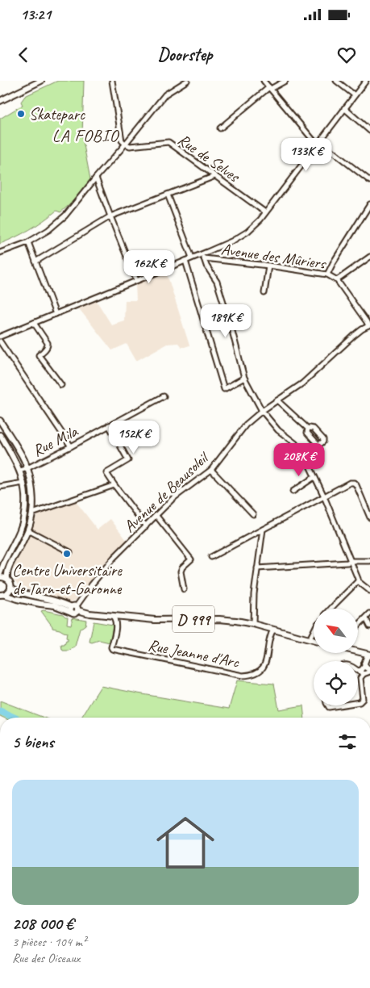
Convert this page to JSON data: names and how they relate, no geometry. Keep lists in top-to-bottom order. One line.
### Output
{"streets":{"main road":["D 999"],"street":["Rue de Selves","Avenue des Mûriers","Rue Mila","Avenue de Beausoleil","Rue Jeanne d'Arc"]},"crossings":[["Avenue des Mûriers","Avenue de Beausoleil"],["Avenue de Beausoleil","D 999"],["D 999","Rue Jeanne d'Arc"]],"districts":["LA FOBIO"],"places":["Skateparc","Centre Universitaire de Tarn-et-Garonne"],"north":"top left","page":{"status":"13:21","header":"Doorstep","price":["133K €","162K €","189K €","152K €","208K €"],"heading":"5 biens","list":[{"name":"208 000 €","note":"3 pièces · 104 m² · Rue des Oiseaux"}]}}
